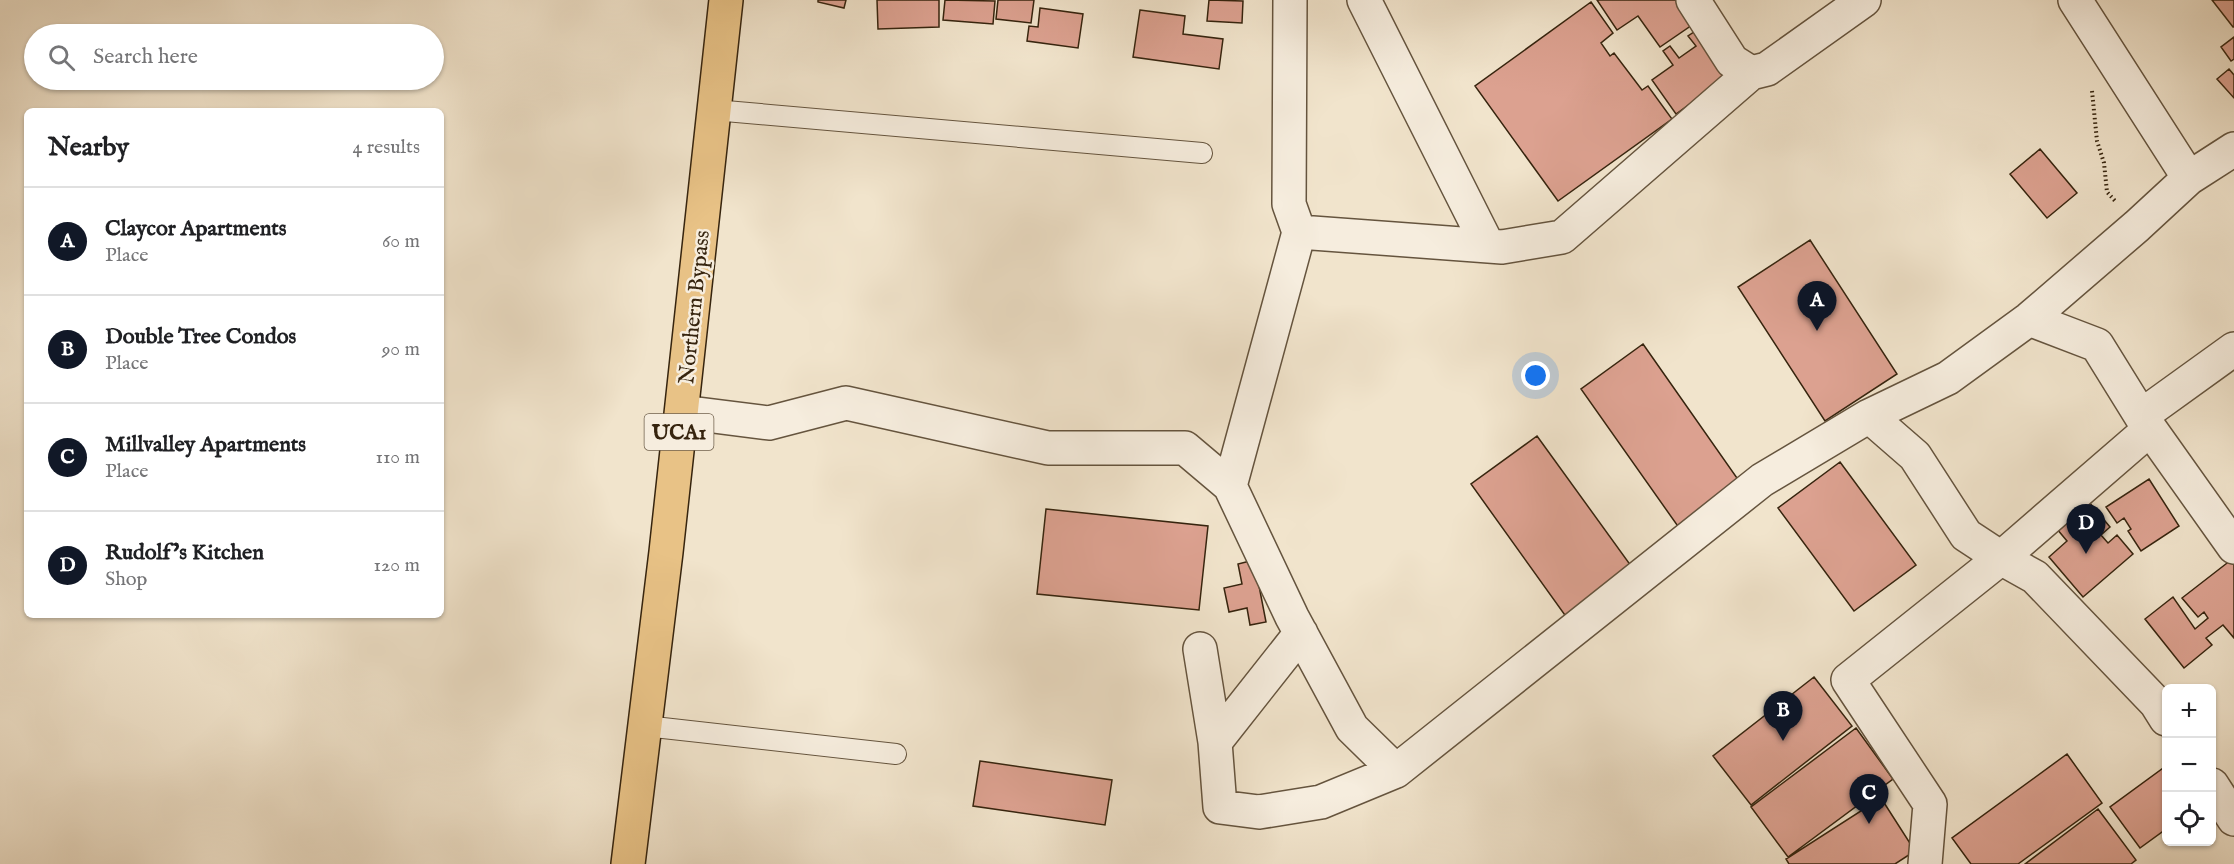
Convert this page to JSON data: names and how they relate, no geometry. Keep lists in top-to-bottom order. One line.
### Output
{"streets":{"main road":["Northern Bypass","UCA1"]},"page":{"search":"Search here","heading":["Nearby","4 results"],"list":[{"mark":"A","name":"Claycor Apartments","note":"Place","value":"60 m"},{"mark":"B","name":"Double Tree Condos","note":"Place","value":"90 m"},{"mark":"C","name":"Millvalley Apartments","note":"Place","value":"110 m"},{"mark":"D","name":"Rudolf's Kitchen","note":"Shop","value":"120 m"}],"pins":["A","D","B","C"],"map_buttons":["+","−"]}}
